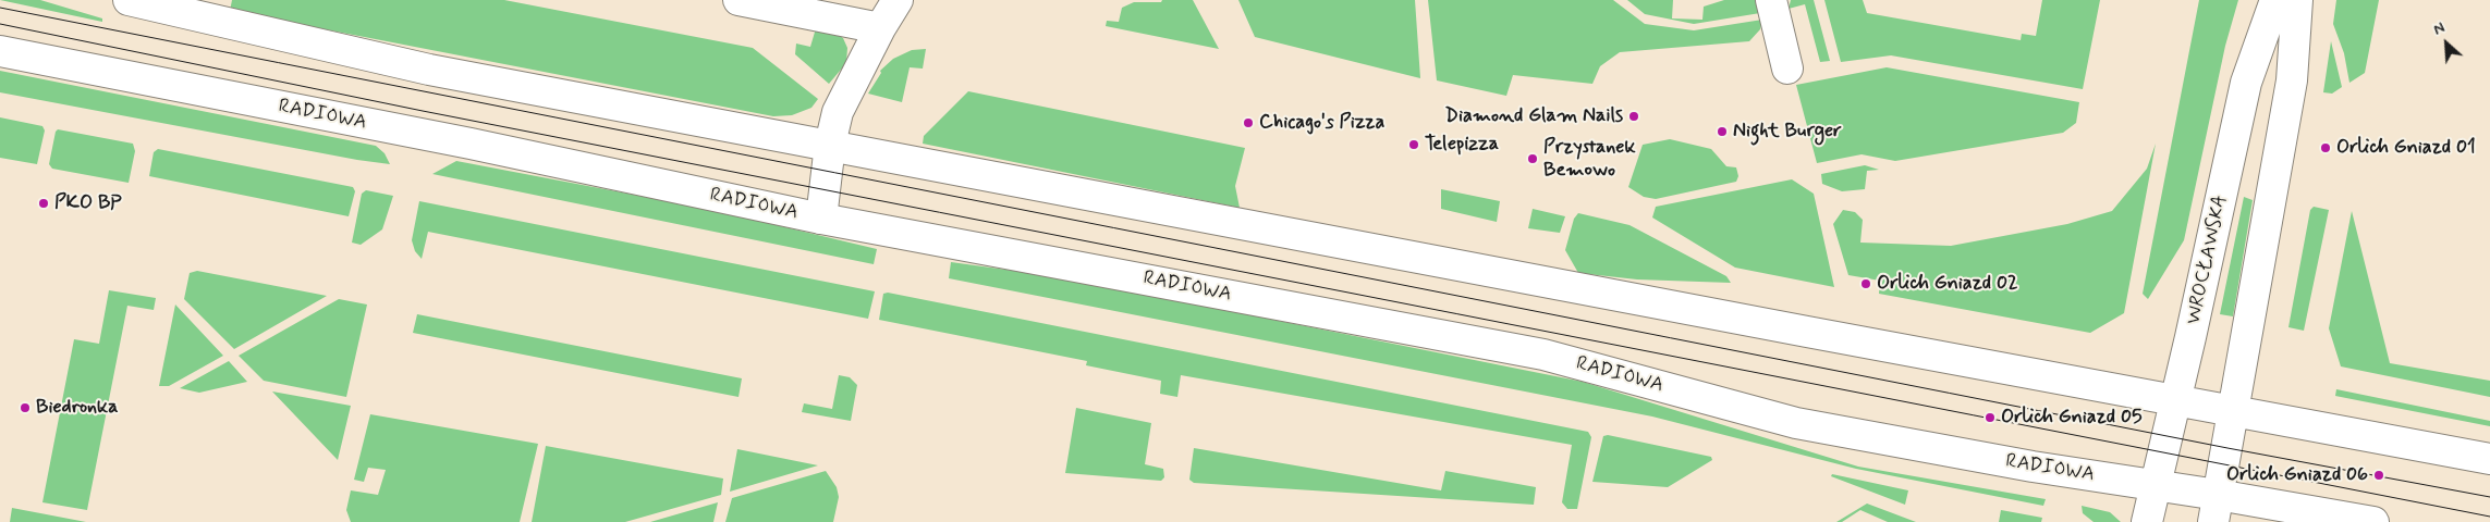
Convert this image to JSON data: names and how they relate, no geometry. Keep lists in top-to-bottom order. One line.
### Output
{"streets":{"street":["RADIOWA","WROCŁAWSKA"]},"crossings":[["RADIOWA","WROCŁAWSKA"]],"places":["Diamond Glam Nails","Chicago's Pizza","Night Burger","Telepizza","Orlich Gniazd 01","Przystanek Bemowo","PKO BP","Orlich Gniazd 02","Biedronka","Orlich Gniazd 05","Orlich Gniazd 06"],"north":"top left"}
